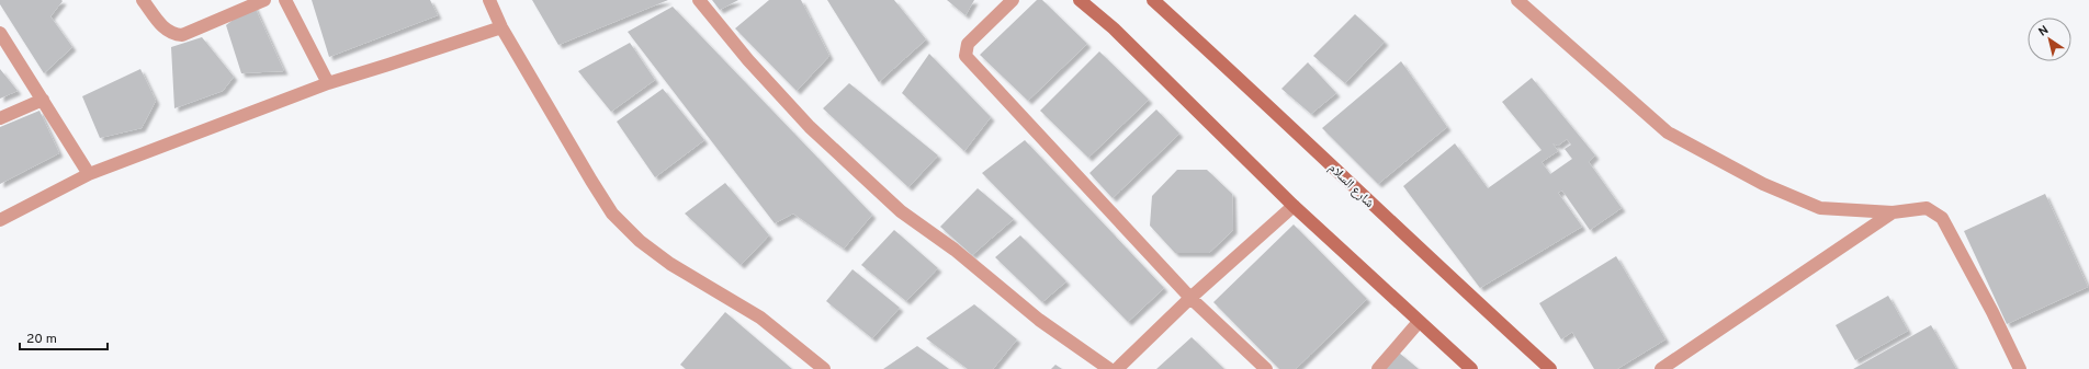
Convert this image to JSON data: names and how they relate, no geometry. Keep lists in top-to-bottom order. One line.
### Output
{"streets":{"street":["شارع السلام"]},"scale_bar":"20 m","north":"top left"}
